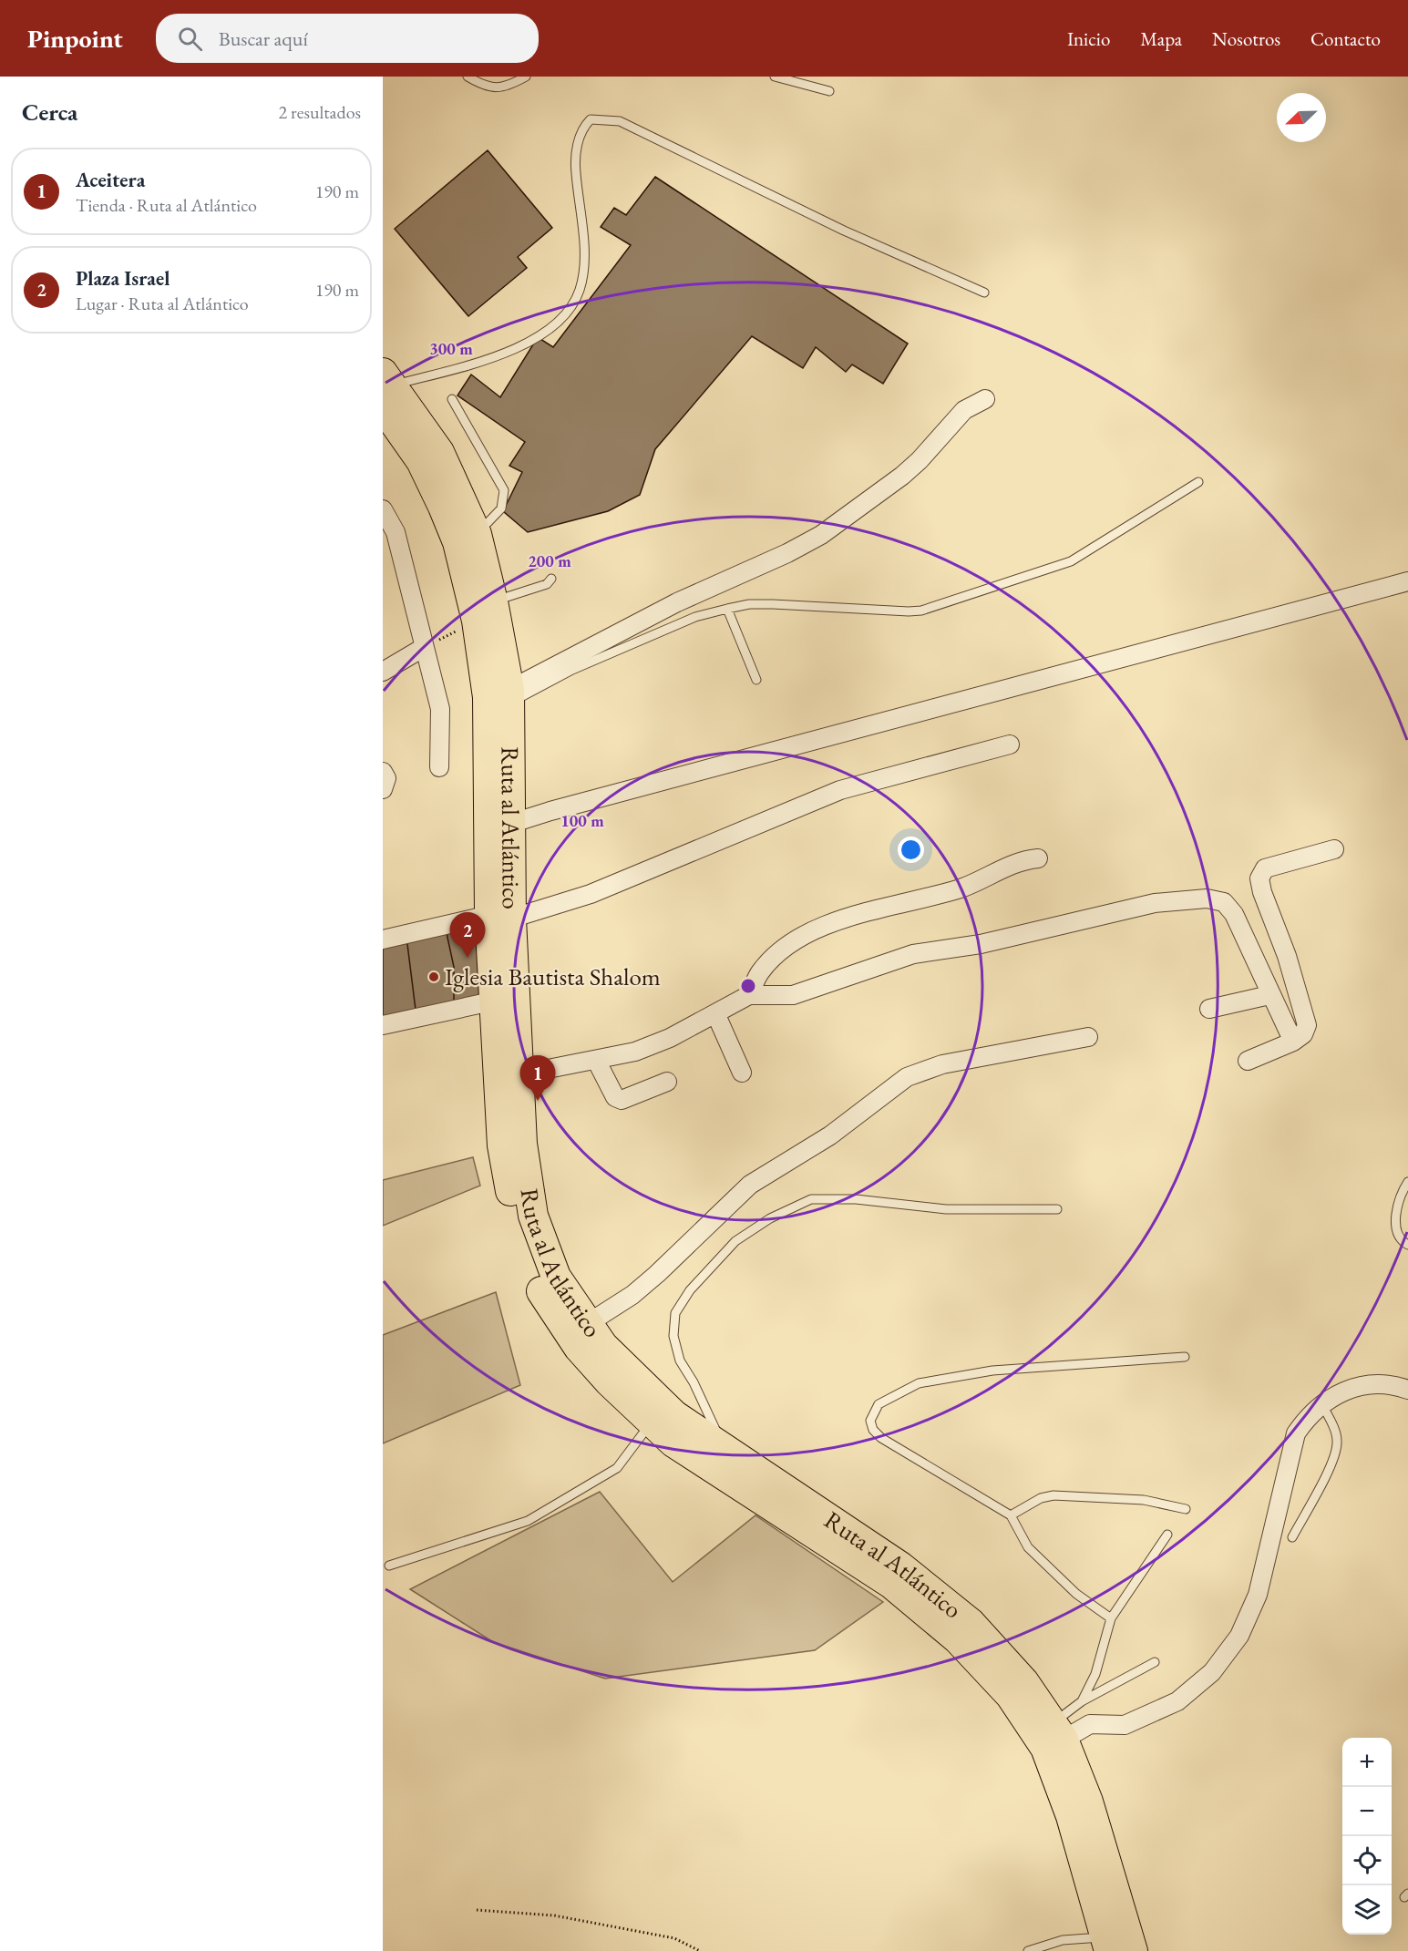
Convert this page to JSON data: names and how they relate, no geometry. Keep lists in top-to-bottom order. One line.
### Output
{"streets":{"highway":["Ruta al Atlántico"]},"places":["Iglesia Bautista Shalom"],"north":"bottom left","page":{"header":"Pinpoint","search":"Buscar aquí","nav":["Inicio","Mapa","Nosotros","Contacto"],"heading":["Cerca","2 resultados"],"list":[{"mark":"1","name":"Aceitera","note":"Tienda · Ruta al Atlántico","value":"190 m"},{"mark":"2","name":"Plaza Israel","note":"Lugar · Ruta al Atlántico","value":"190 m"}],"pins":["2","1"],"map_buttons":["+","−"]},"rings":["300 m","200 m","100 m"]}
